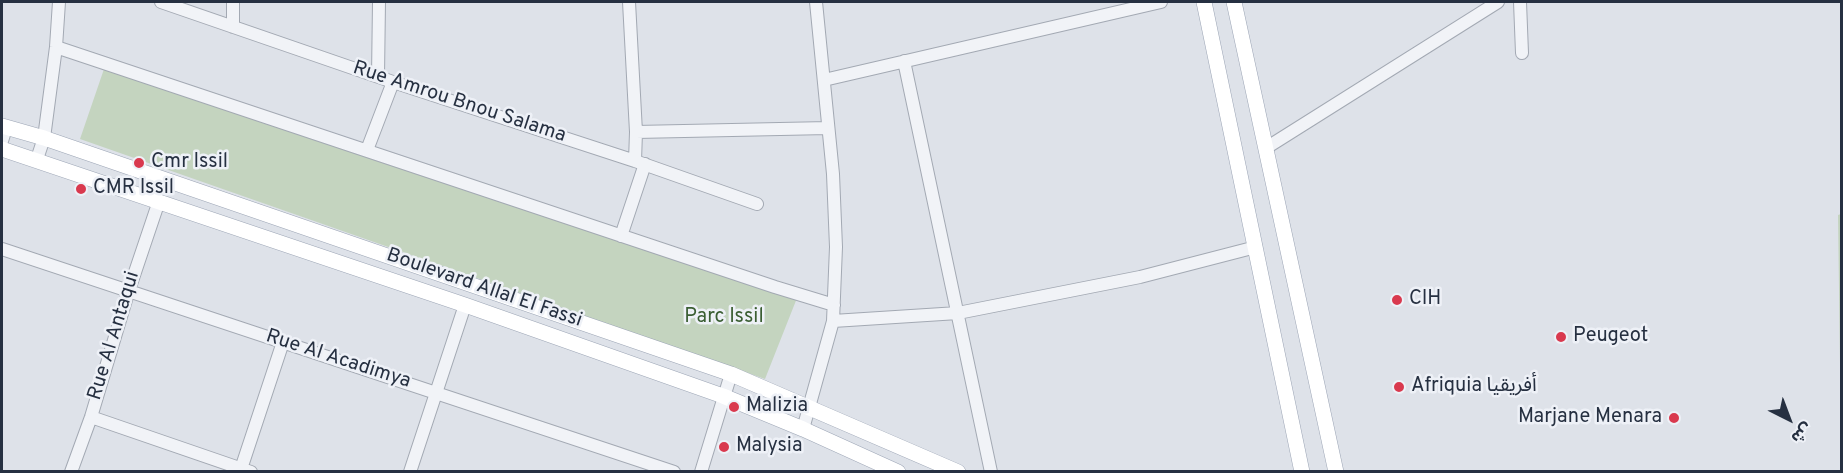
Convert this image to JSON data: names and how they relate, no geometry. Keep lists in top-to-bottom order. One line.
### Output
{"streets":{"main road":["Boulevard Allal El Fassi"],"street":["Rue Amrou Bnou Salama","Rue Al Antaqui","Rue Al Acadimya"]},"crossings":[["Boulevard Allal El Fassi","Rue Al Antaqui"],["Rue Al Antaqui","Rue Al Acadimya"]],"parks":["Parc Issil"],"places":["Cmr Issil","CMR Issil","CIH","Peugeot","Afriquia أفريقيا","Malizia","Marjane Menara","Malysia"],"north":"bottom right"}
